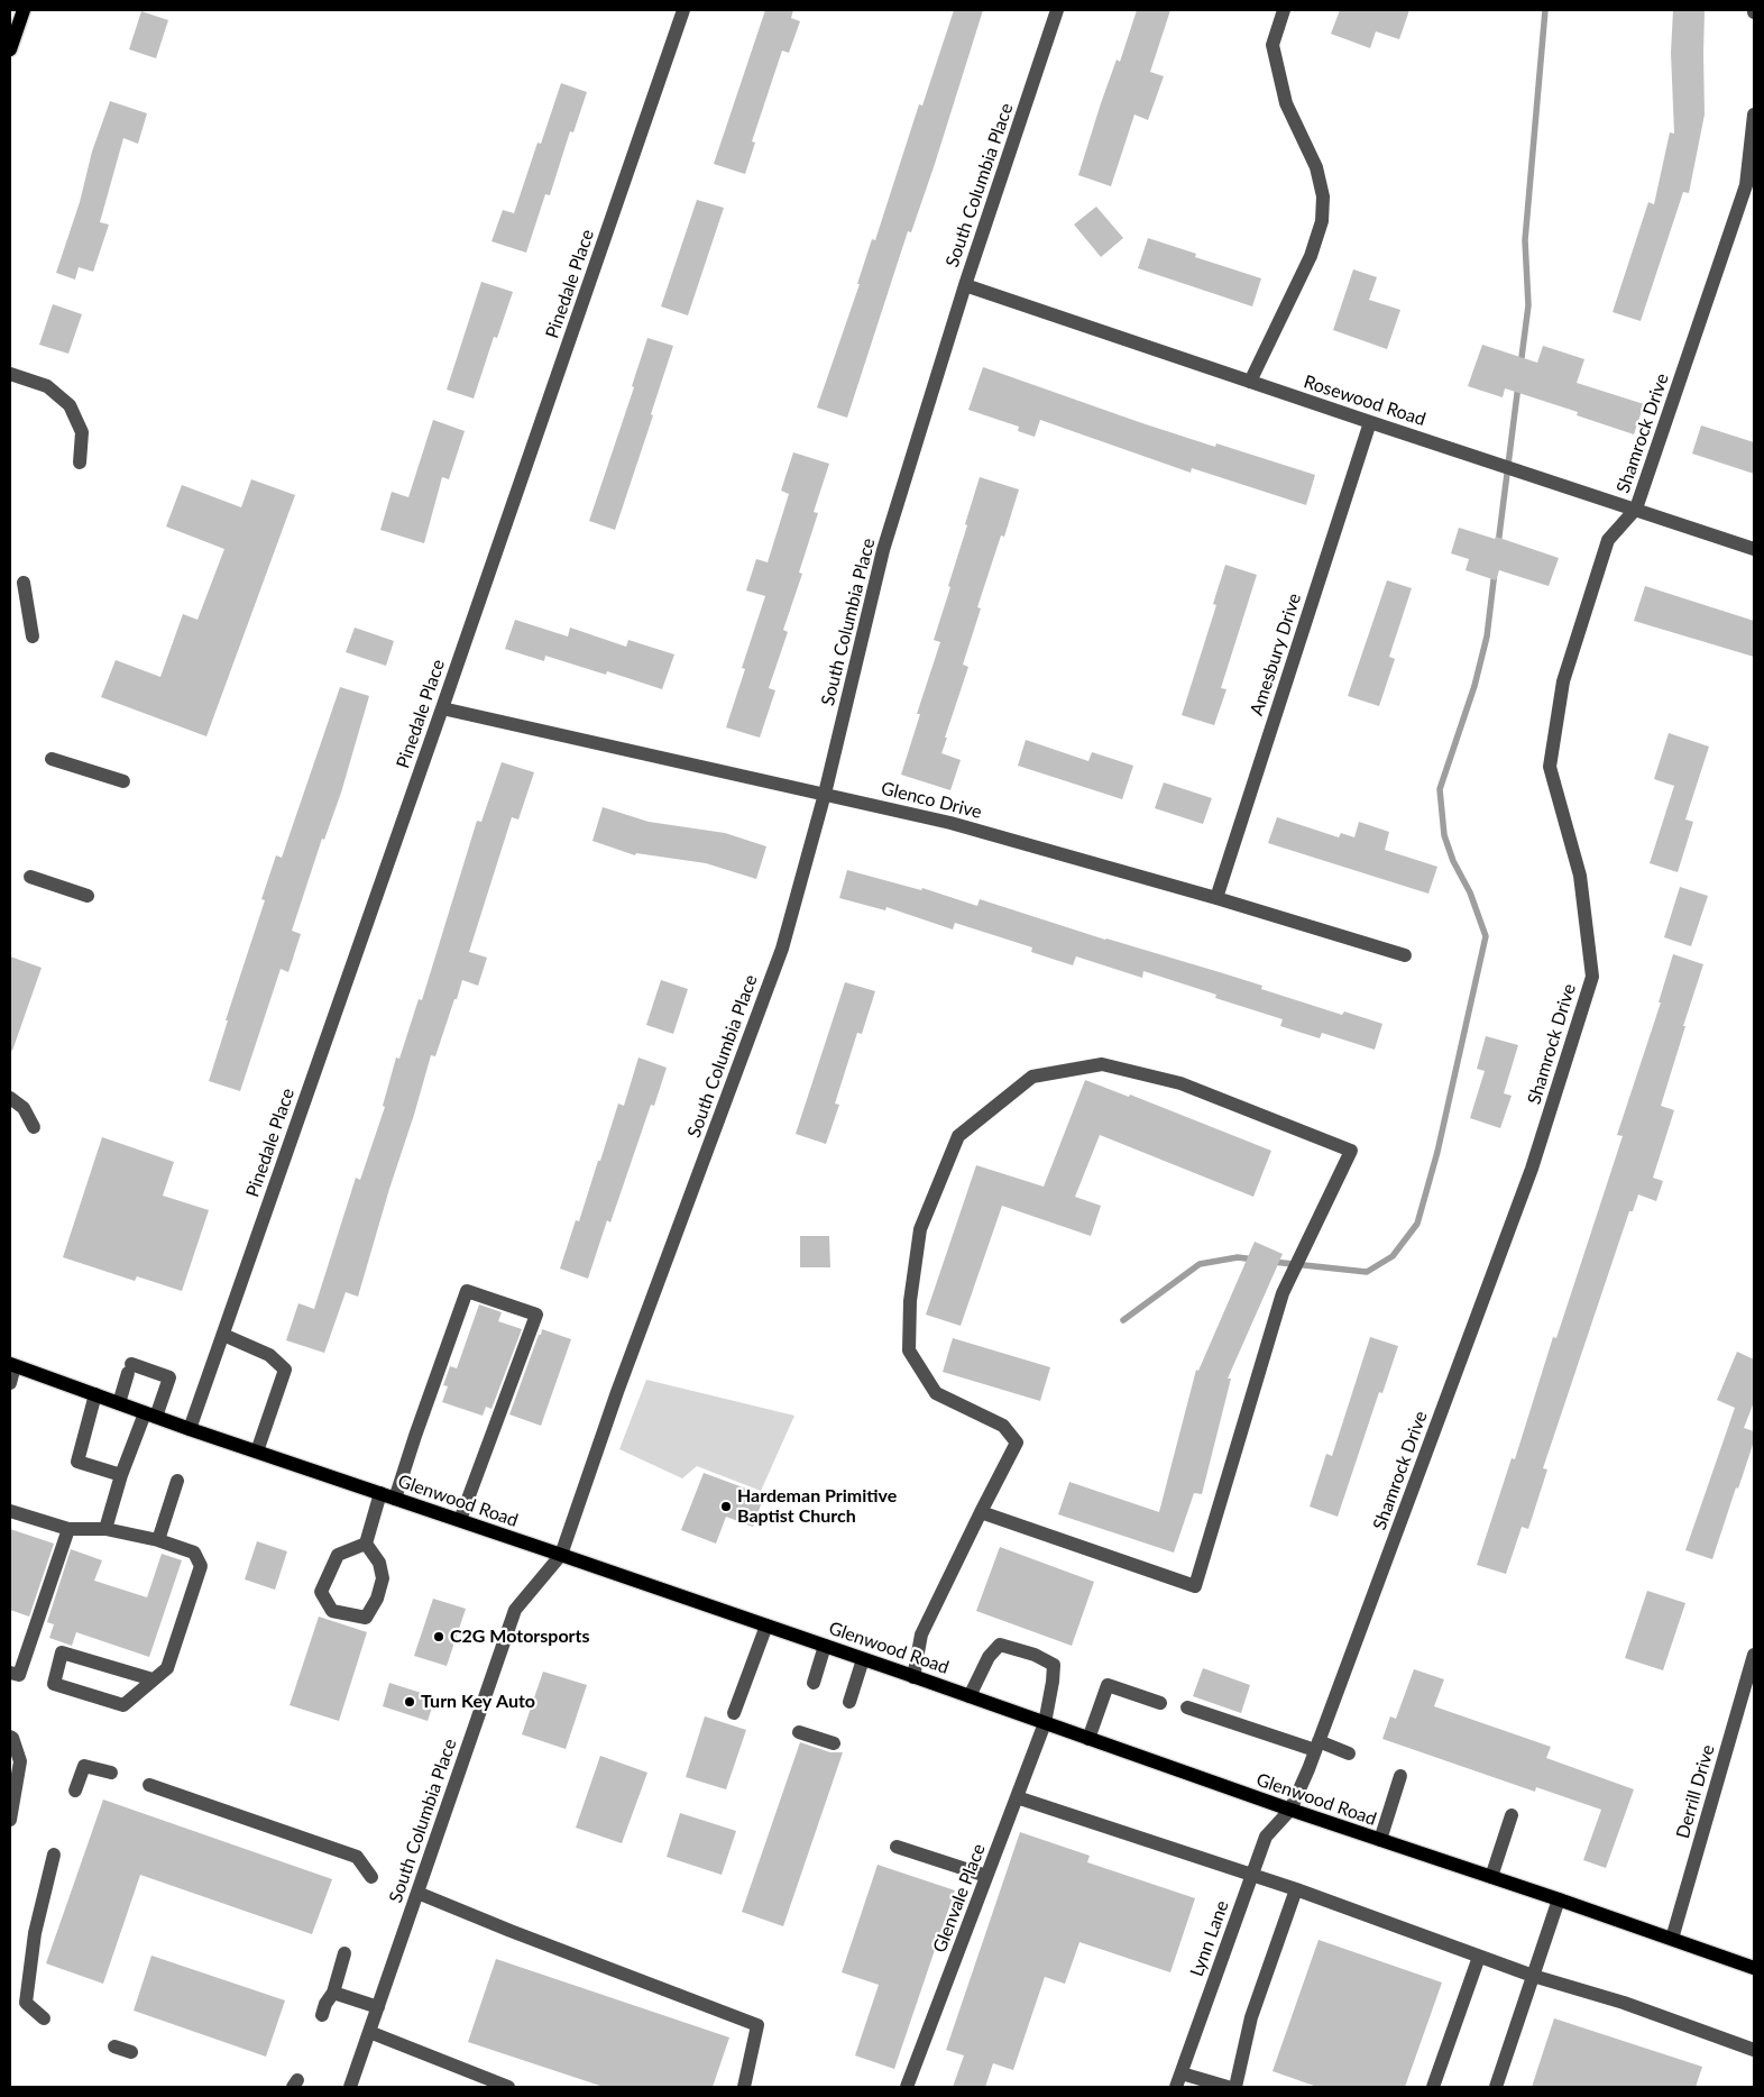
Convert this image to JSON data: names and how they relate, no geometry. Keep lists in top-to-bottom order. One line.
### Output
{"streets":{"main road":["Glenwood Road"],"street":["South Columbia Place","Pinedale Place","Rosewood Road","Shamrock Drive","Amesbury Drive","Glenco Drive","Derrill Drive","Glenvale Place","Lynn Lane"]},"crossings":[["South Columbia Place","Rosewood Road"],["South Columbia Place","Glenco Drive"],["South Columbia Place","Glenwood Road"],["Pinedale Place","Glenco Drive"],["Pinedale Place","Glenwood Road"],["Rosewood Road","Shamrock Drive"],["Rosewood Road","Amesbury Drive"],["Shamrock Drive","Glenwood Road"],["Shamrock Drive","Lynn Lane"],["Amesbury Drive","Glenco Drive"],["Glenwood Road","Derrill Drive"],["Glenwood Road","Glenvale Place"],["Glenwood Road","Lynn Lane"]],"places":["Hardeman Primitive Baptist Church","C2G Motorsports","Turn Key Auto"]}
